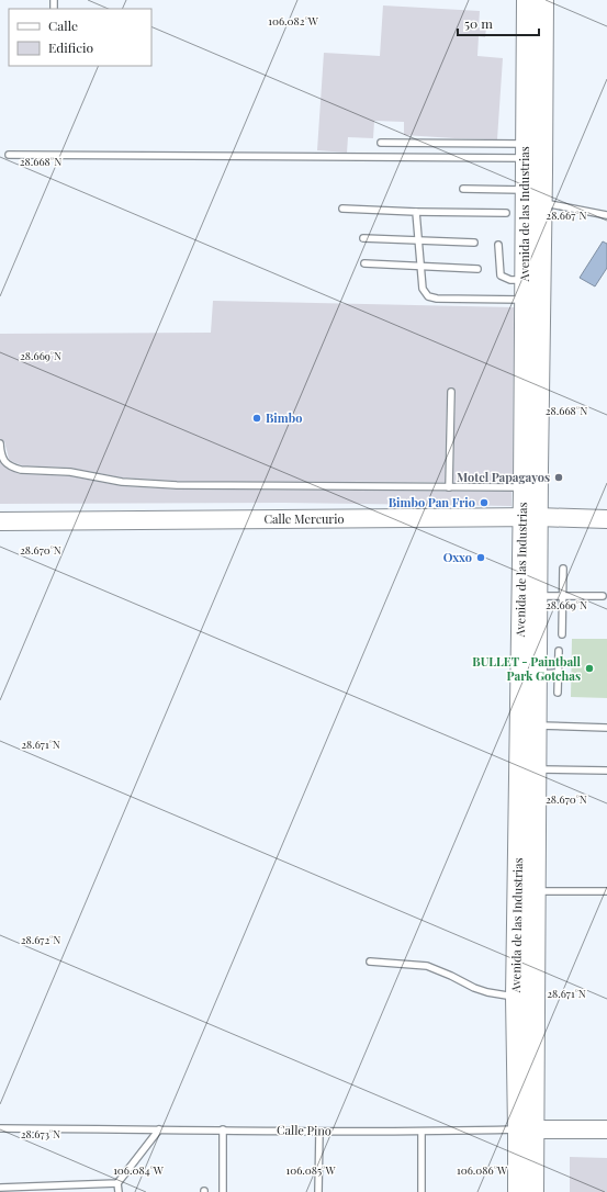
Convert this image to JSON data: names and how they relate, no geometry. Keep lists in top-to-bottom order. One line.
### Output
{"streets":{"main road":["Avenida de las Industrias","Calle Mercurio","Calle Pino"]},"crossings":[["Avenida de las Industrias","Calle Mercurio"],["Avenida de las Industrias","Calle Pino"]],"places":["Bimbo","Motel Papagayos","Bimbo Pan Frio","Oxxo","BULLET - Paintball Park Gotchas"],"legend":["Calle","Edificio"],"scale_bar":"50 m","coordinates":["106.082°W","28.668°N","28.667°N","28.669°N","28.670°N","28.671°N","28.672°N","28.673°N","106.084°W","106.085°W","106.086°W"]}
